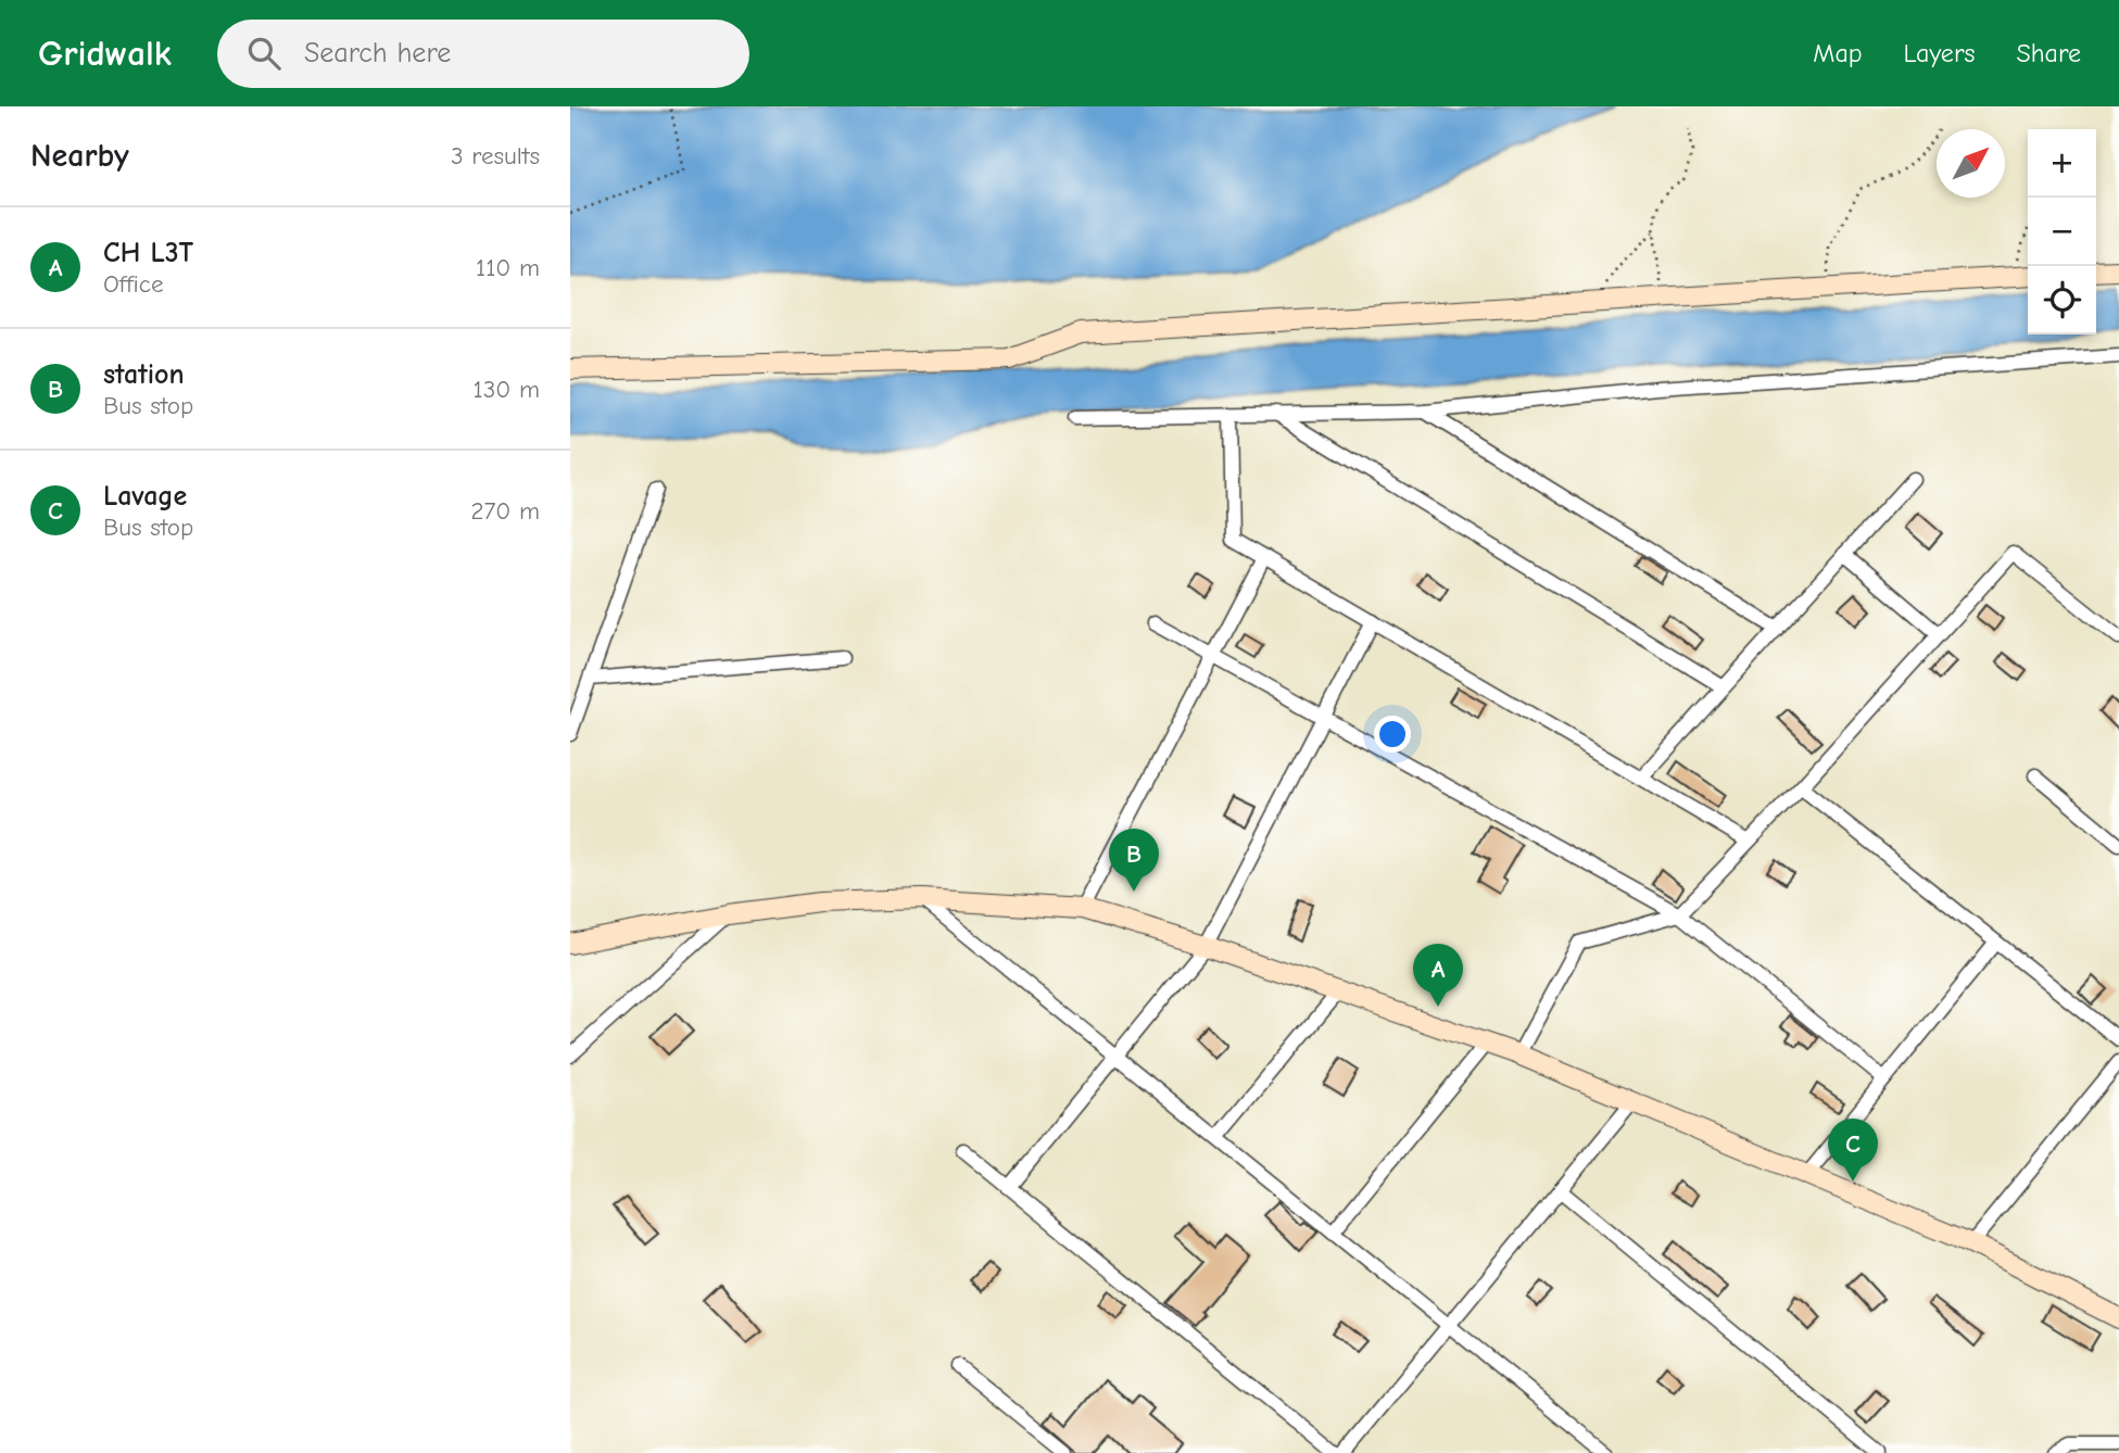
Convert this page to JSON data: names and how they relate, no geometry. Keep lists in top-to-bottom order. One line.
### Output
{"north":"top right","page":{"header":"Gridwalk","search":"Search here","nav":["Map","Layers","Share"],"heading":["Nearby","3 results"],"map_buttons":["+","−"],"list":[{"mark":"A","name":"CH L3T","note":"Office","value":"110 m"},{"mark":"B","name":"station","note":"Bus stop","value":"130 m"},{"mark":"C","name":"Lavage","note":"Bus stop","value":"270 m"}],"pins":["B","A","C"]}}
